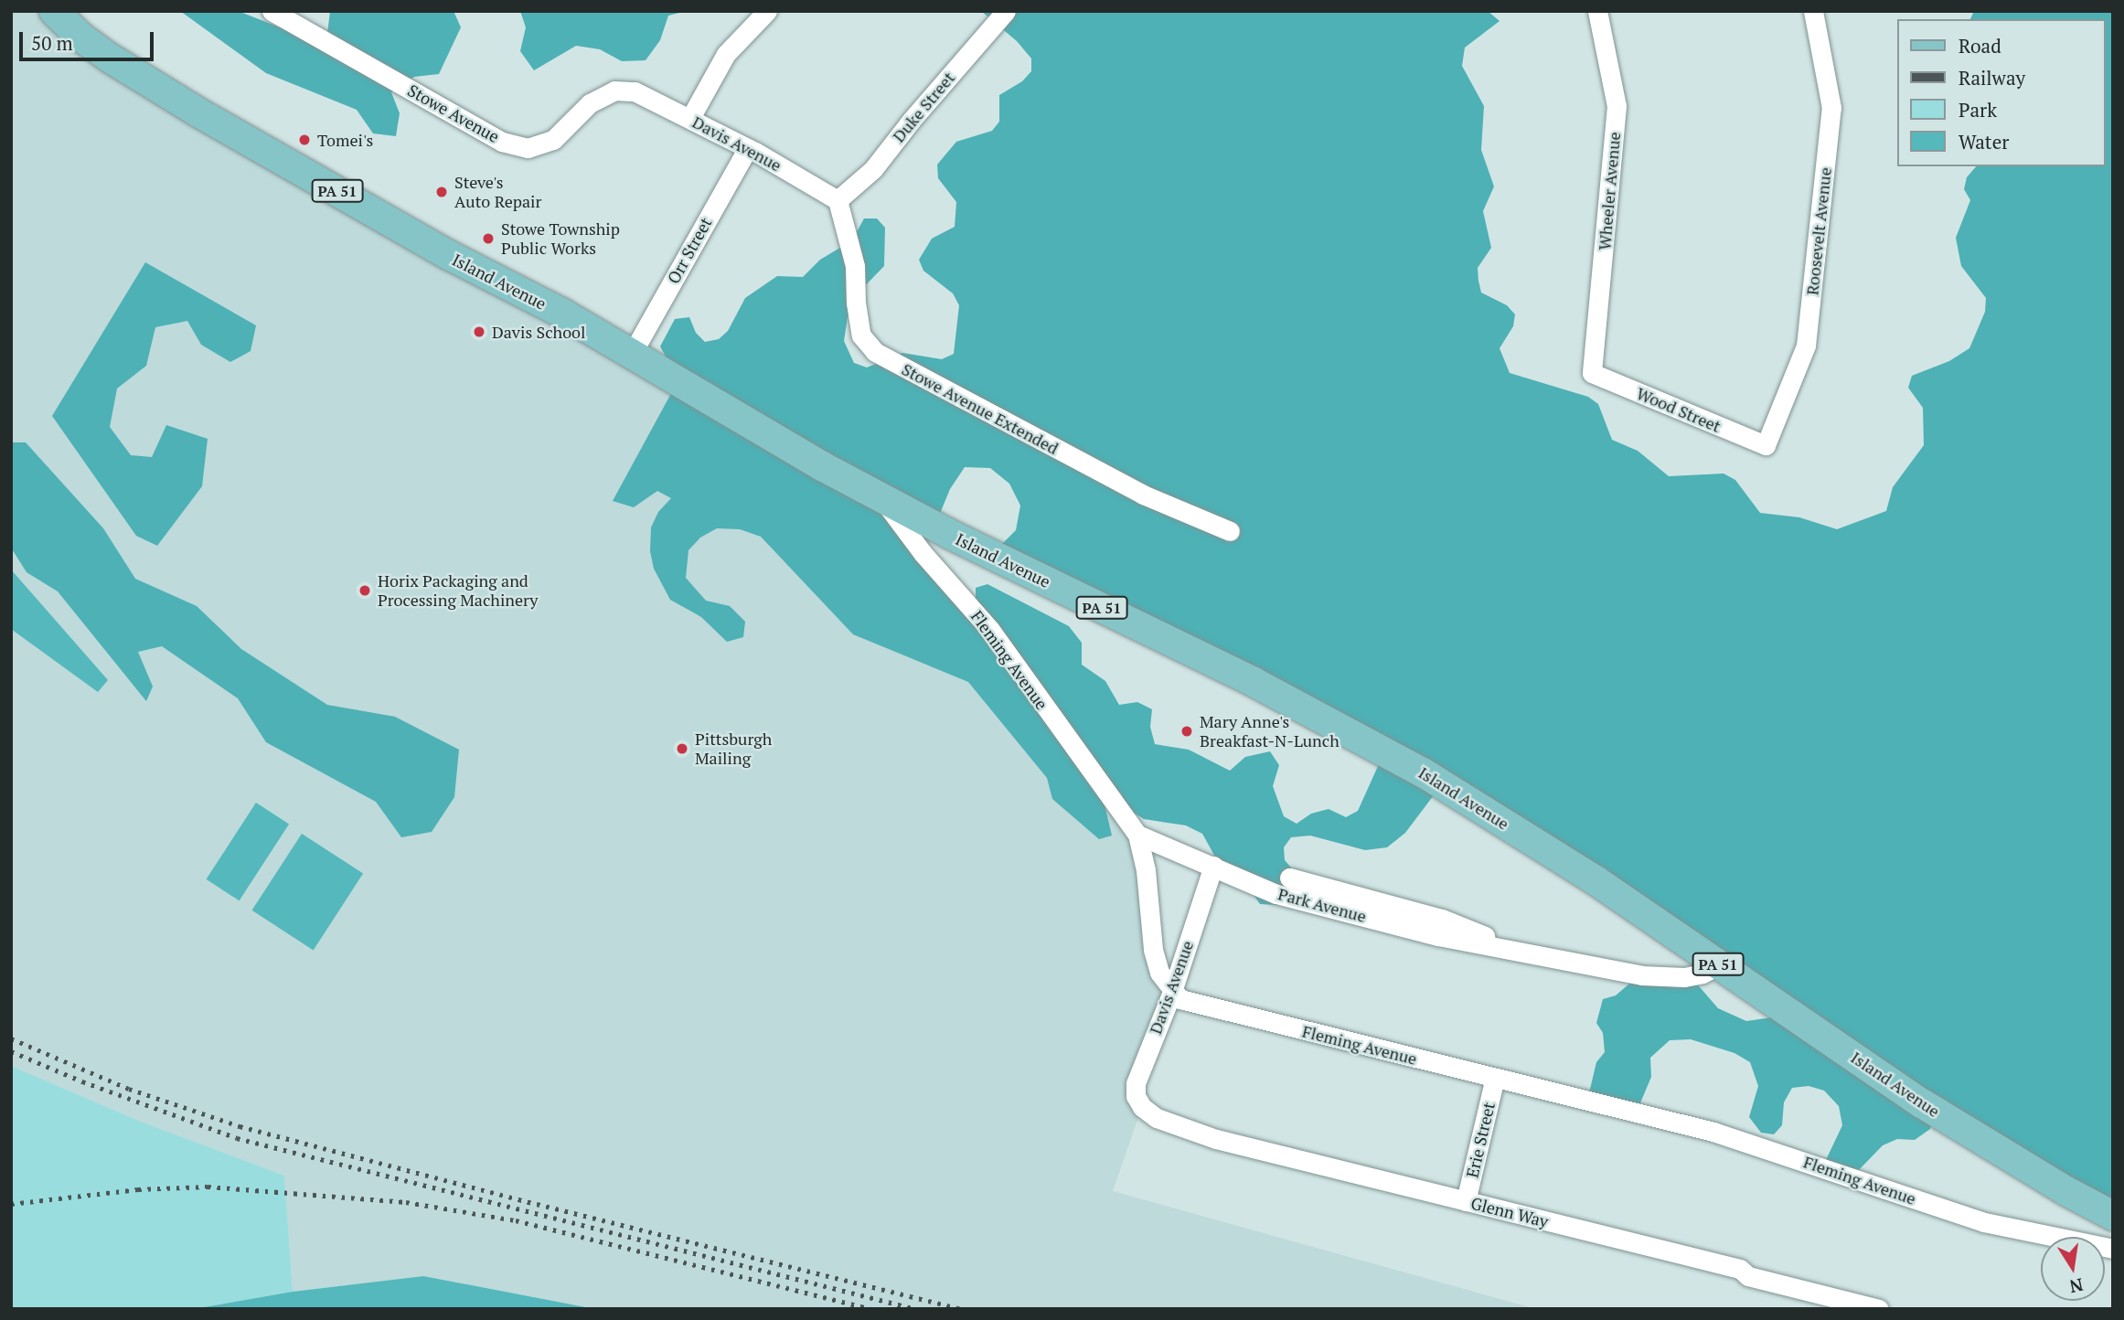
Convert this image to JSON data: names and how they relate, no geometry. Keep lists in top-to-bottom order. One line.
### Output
{"streets":{"main road":["PA 51","Island Avenue"],"street":["Duke Street","Stowe Avenue","Davis Avenue","Wheeler Avenue","Roosevelt Avenue","Orr Street","Stowe Avenue Extended","Wood Street","Fleming Avenue","Park Avenue","Erie Street","Glenn Way"]},"crossings":[["Duke Street","Davis Avenue"],["Duke Street","Stowe Avenue Extended"],["Stowe Avenue","Davis Avenue"],["Davis Avenue","Orr Street"],["Davis Avenue","Stowe Avenue Extended"],["Davis Avenue","Fleming Avenue"],["Davis Avenue","Park Avenue"],["Davis Avenue","Glenn Way"],["Wheeler Avenue","Wood Street"],["Roosevelt Avenue","Wood Street"],["Orr Street","Island Avenue"],["Island Avenue","Fleming Avenue"],["Island Avenue","Park Avenue"],["Fleming Avenue","Park Avenue"],["Fleming Avenue","Erie Street"],["Erie Street","Glenn Way"]],"places":["Tomei's","Steve's Auto Repair","Stowe Township Public Works","Davis School","Horix Packaging and Processing Machinery","Mary Anne's Breakfast-N-Lunch","Pittsburgh Mailing"],"legend":["Road","Railway","Park","Water"],"scale_bar":"50 m","north":"bottom"}
